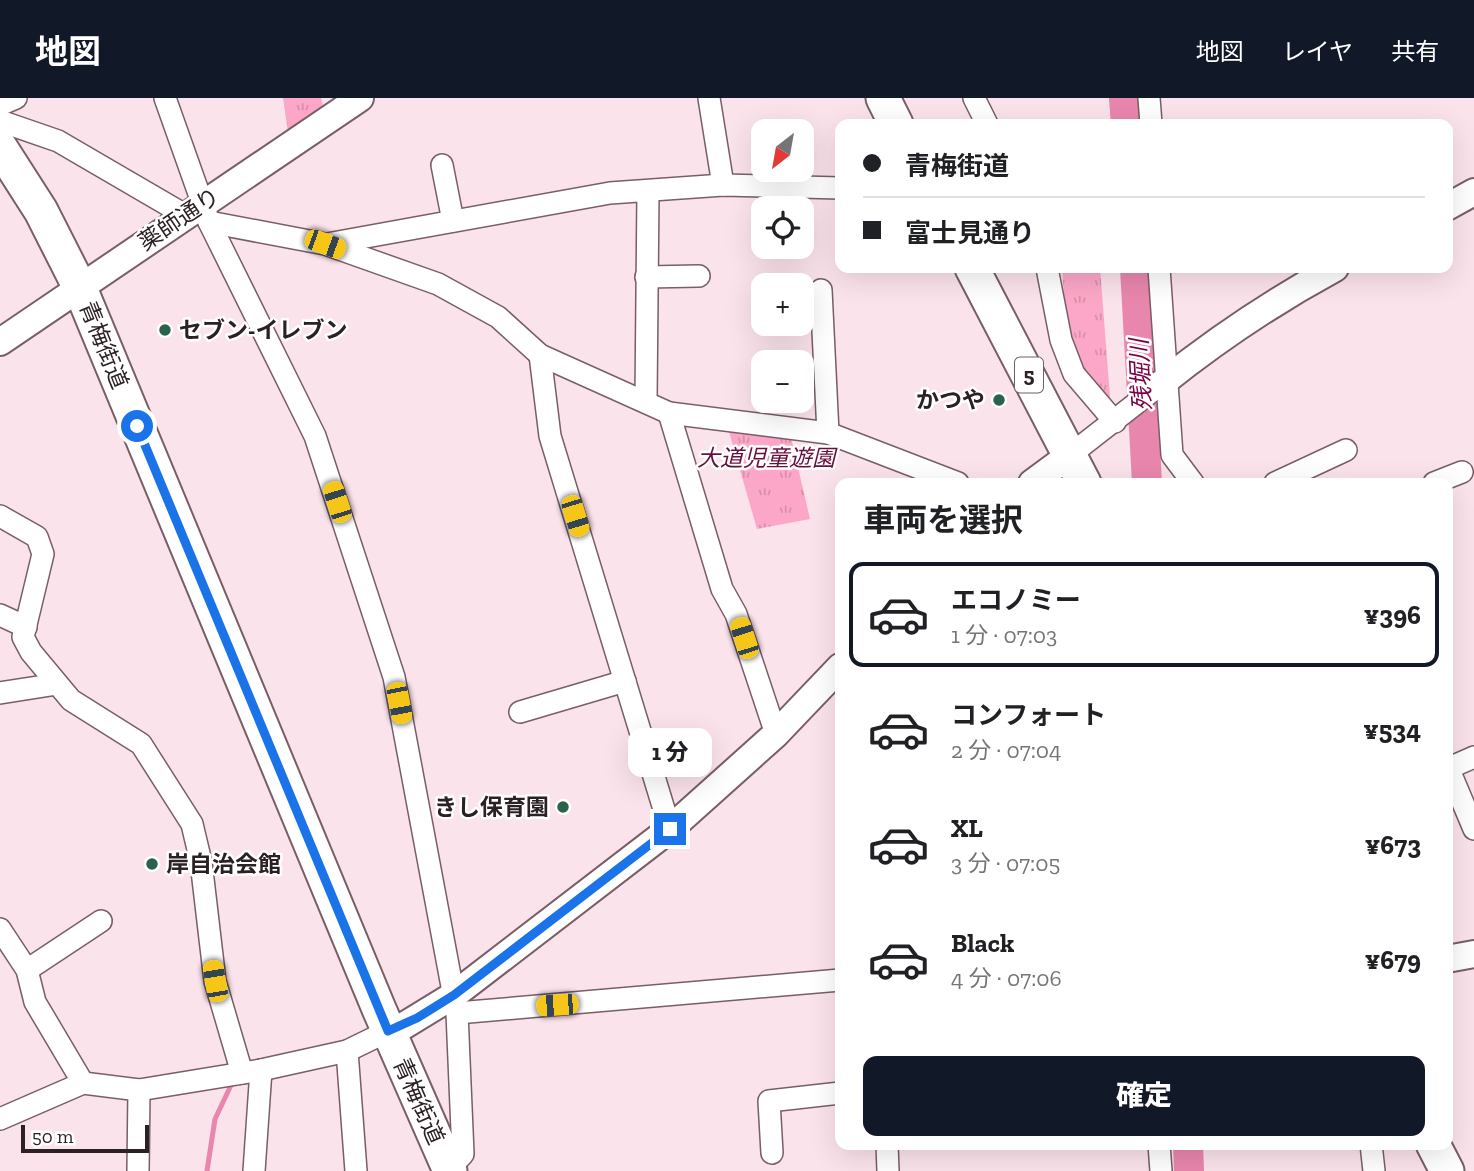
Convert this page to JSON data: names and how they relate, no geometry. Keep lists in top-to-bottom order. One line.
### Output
{"streets":{"main road":["青梅街道","5"],"street":["薬師通り"]},"crossings":[["薬師通り","青梅街道"]],"water":["残堀川"],"parks":["大道児童遊園"],"places":["セブン-イレブン","かつや","きし保育園","岸自治会館"],"scale_bar":"50 m","north":"bottom left","page":{"header":"地図","nav":["地図","レイヤ","共有"],"map_buttons":["+","−"],"banner":["青梅街道","富士見通り"],"heading":"車両を選択","list":[{"name":"エコノミー","note":"1 分 · 07:03","value":"¥396"},{"name":"コンフォート","note":"2 分 · 07:04","value":"¥534"},{"name":"XL","note":"3 分 · 07:05","value":"¥673"},{"name":"Black","note":"4 分 · 07:06","value":"¥679"}],"bubble":"1 分","buttons":"確定","scale":"50 m"}}
